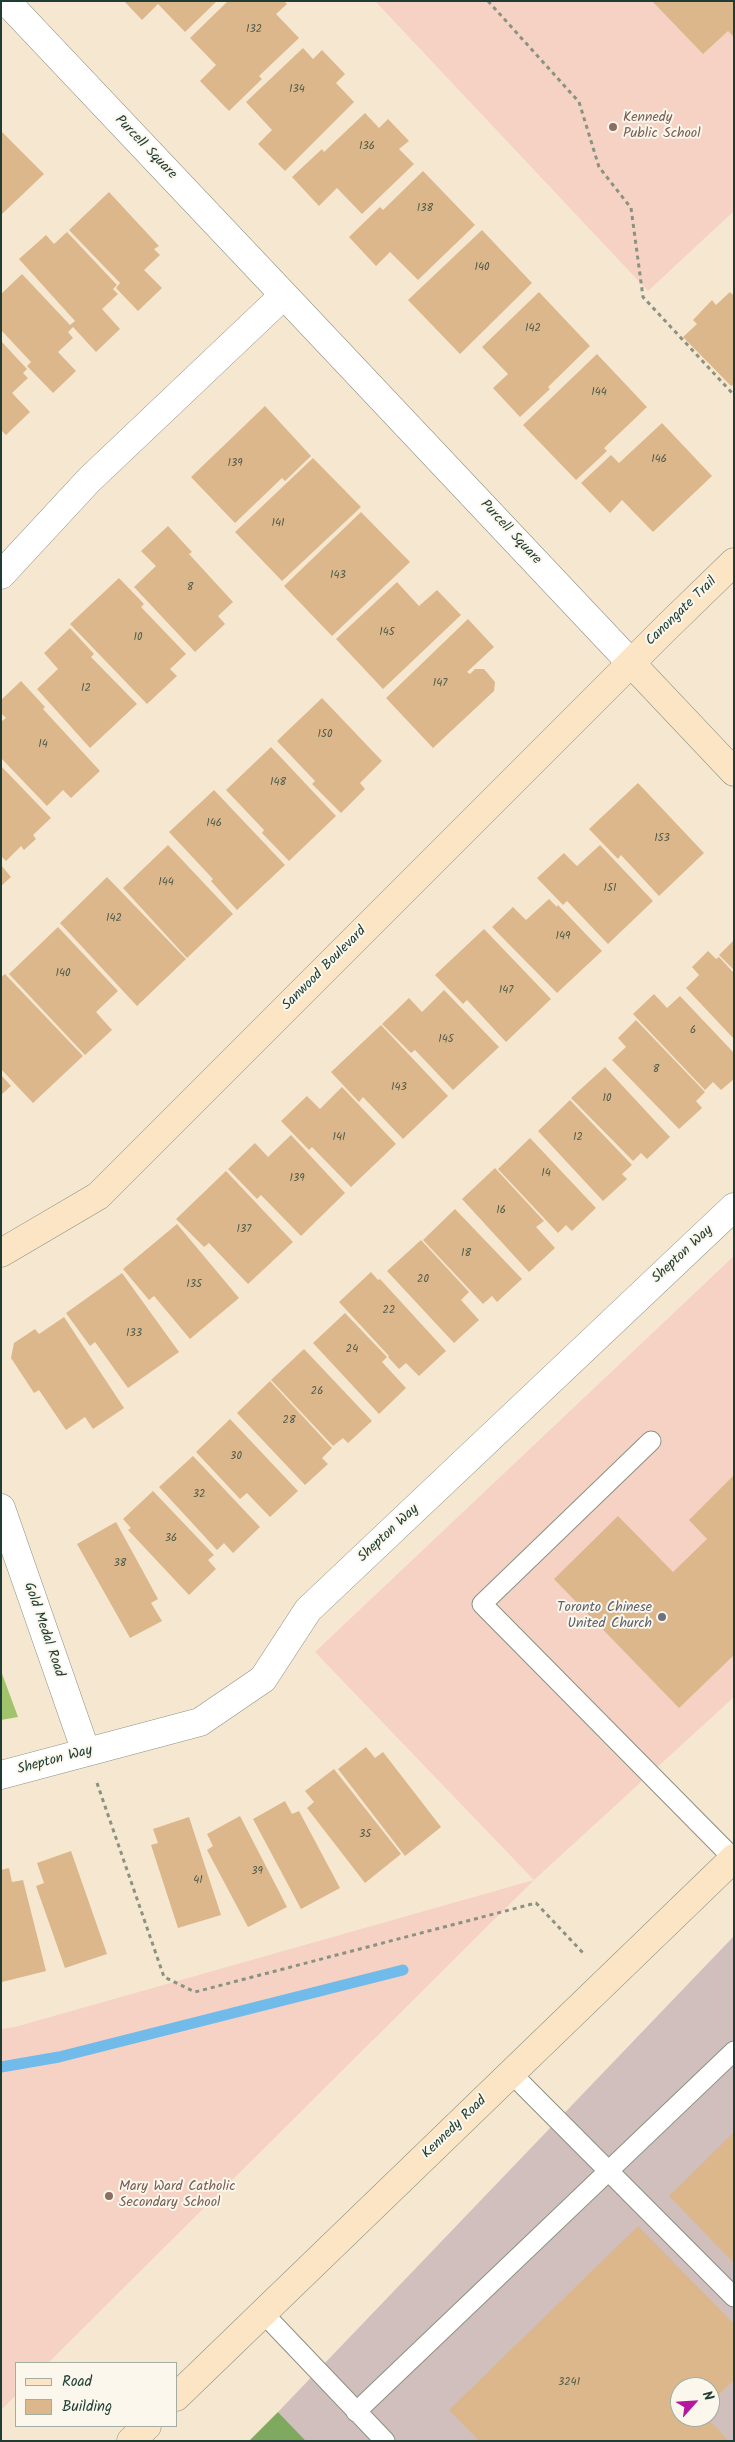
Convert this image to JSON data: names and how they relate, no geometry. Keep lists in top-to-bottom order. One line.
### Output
{"streets":{"street":["Purcell Square","Canongate Trail","Sanwood Boulevard","Shepton Way","Gold Medal Road","Kennedy Road"]},"crossings":[["Purcell Square","Canongate Trail"],["Purcell Square","Sanwood Boulevard"],["Canongate Trail","Sanwood Boulevard"],["Shepton Way","Gold Medal Road"]],"places":["Kennedy Public School","Toronto Chinese United Church","Mary Ward Catholic Secondary School"],"house_numbers":["132","134","136","138","140","142","144","146","139","141","143","8","145","10","147","12","150","14","148","146","153","144","151","142","149","140","147","6","145","8","143","10","141","12","14","139","16","137","18","20","135","22","133","24","26","28","30","32","36","38","35","39","41","3241"],"legend":["Road","Building"],"north":"top right"}
